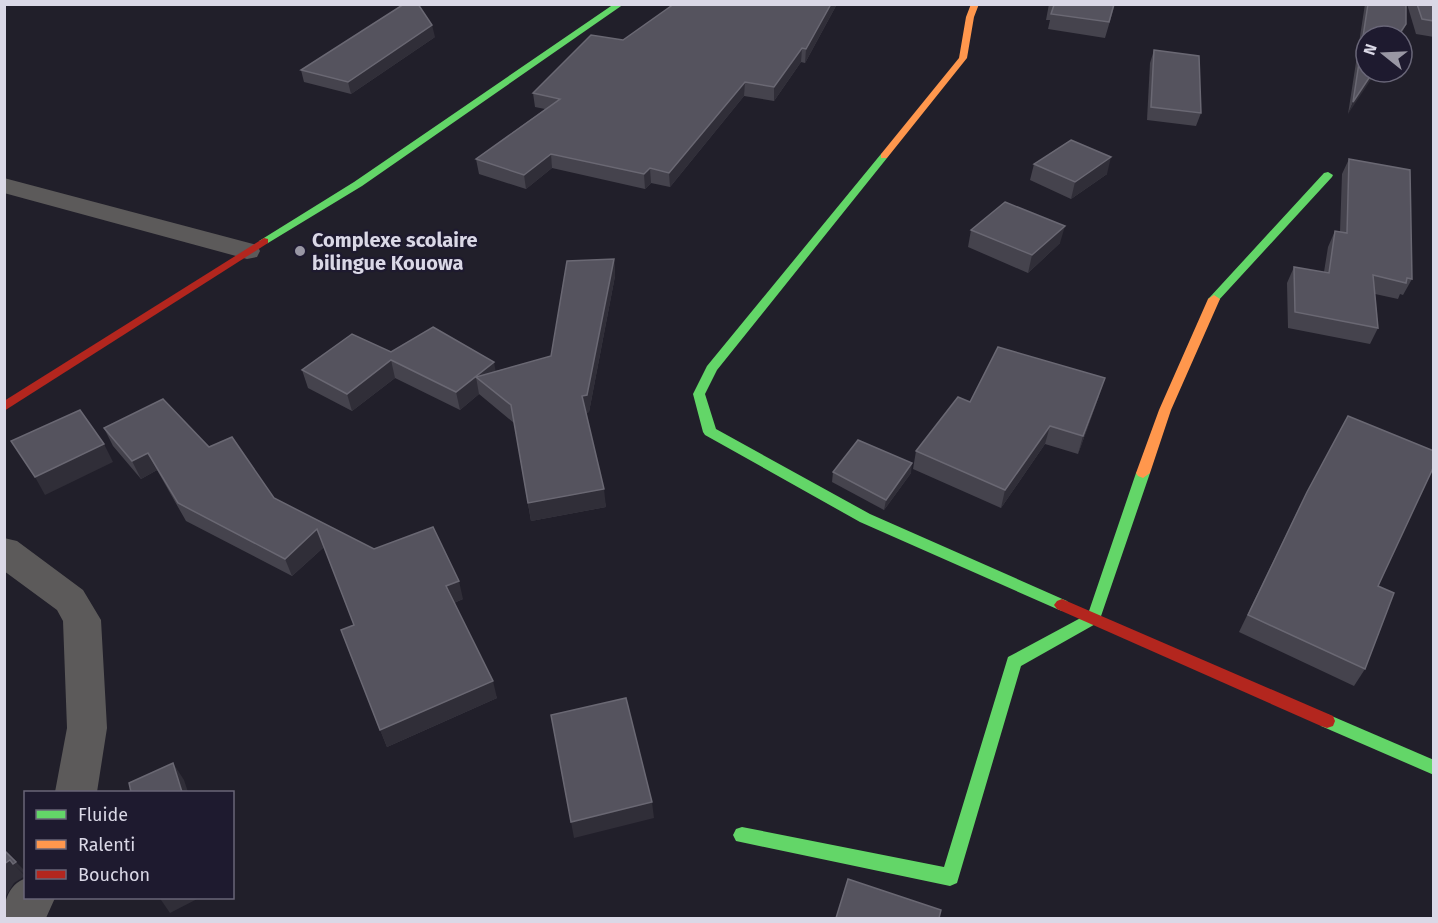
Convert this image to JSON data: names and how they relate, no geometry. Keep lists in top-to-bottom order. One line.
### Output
{"places":["Complexe scolaire bilingue Kouowa"],"legend":["Fluide","Ralenti","Bouchon"],"north":"left"}
